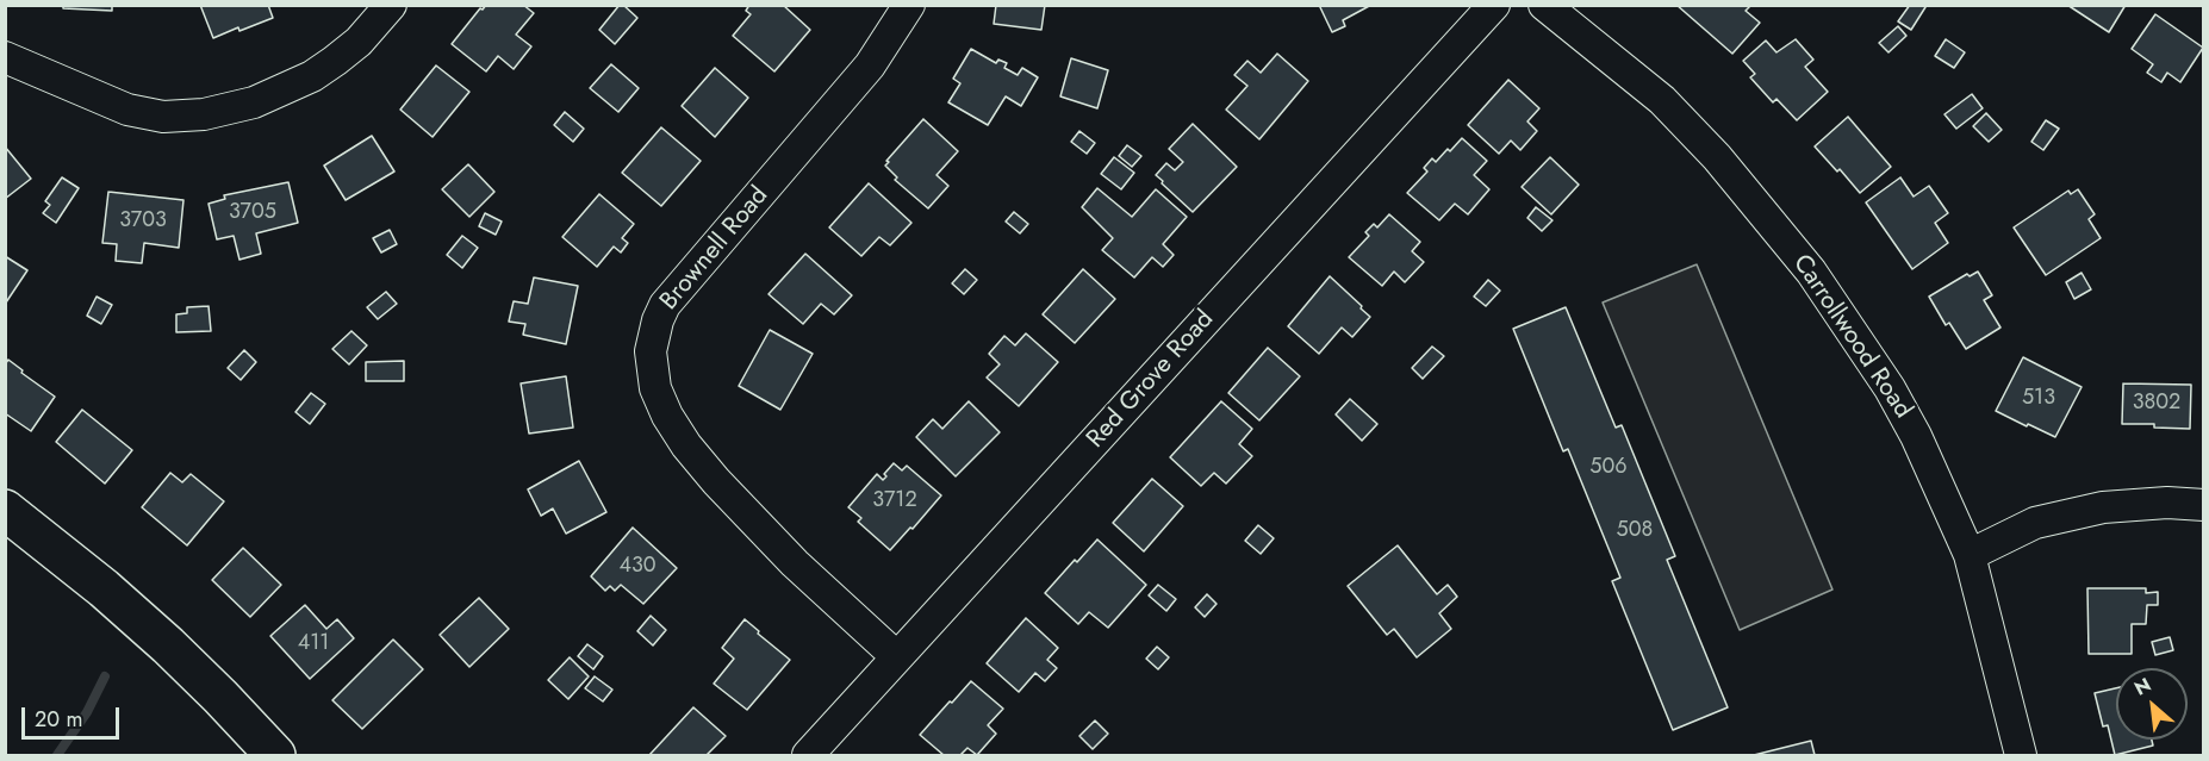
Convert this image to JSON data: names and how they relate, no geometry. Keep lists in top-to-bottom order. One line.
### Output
{"streets":{"street":["Brownell Road","Carrollwood Road","Red Grove Road"]},"crossings":[["Brownell Road","Red Grove Road"]],"house_numbers":["3705","3703","513","3802","506","3712","508","430","411"],"scale_bar":"20 m","north":"top left"}
